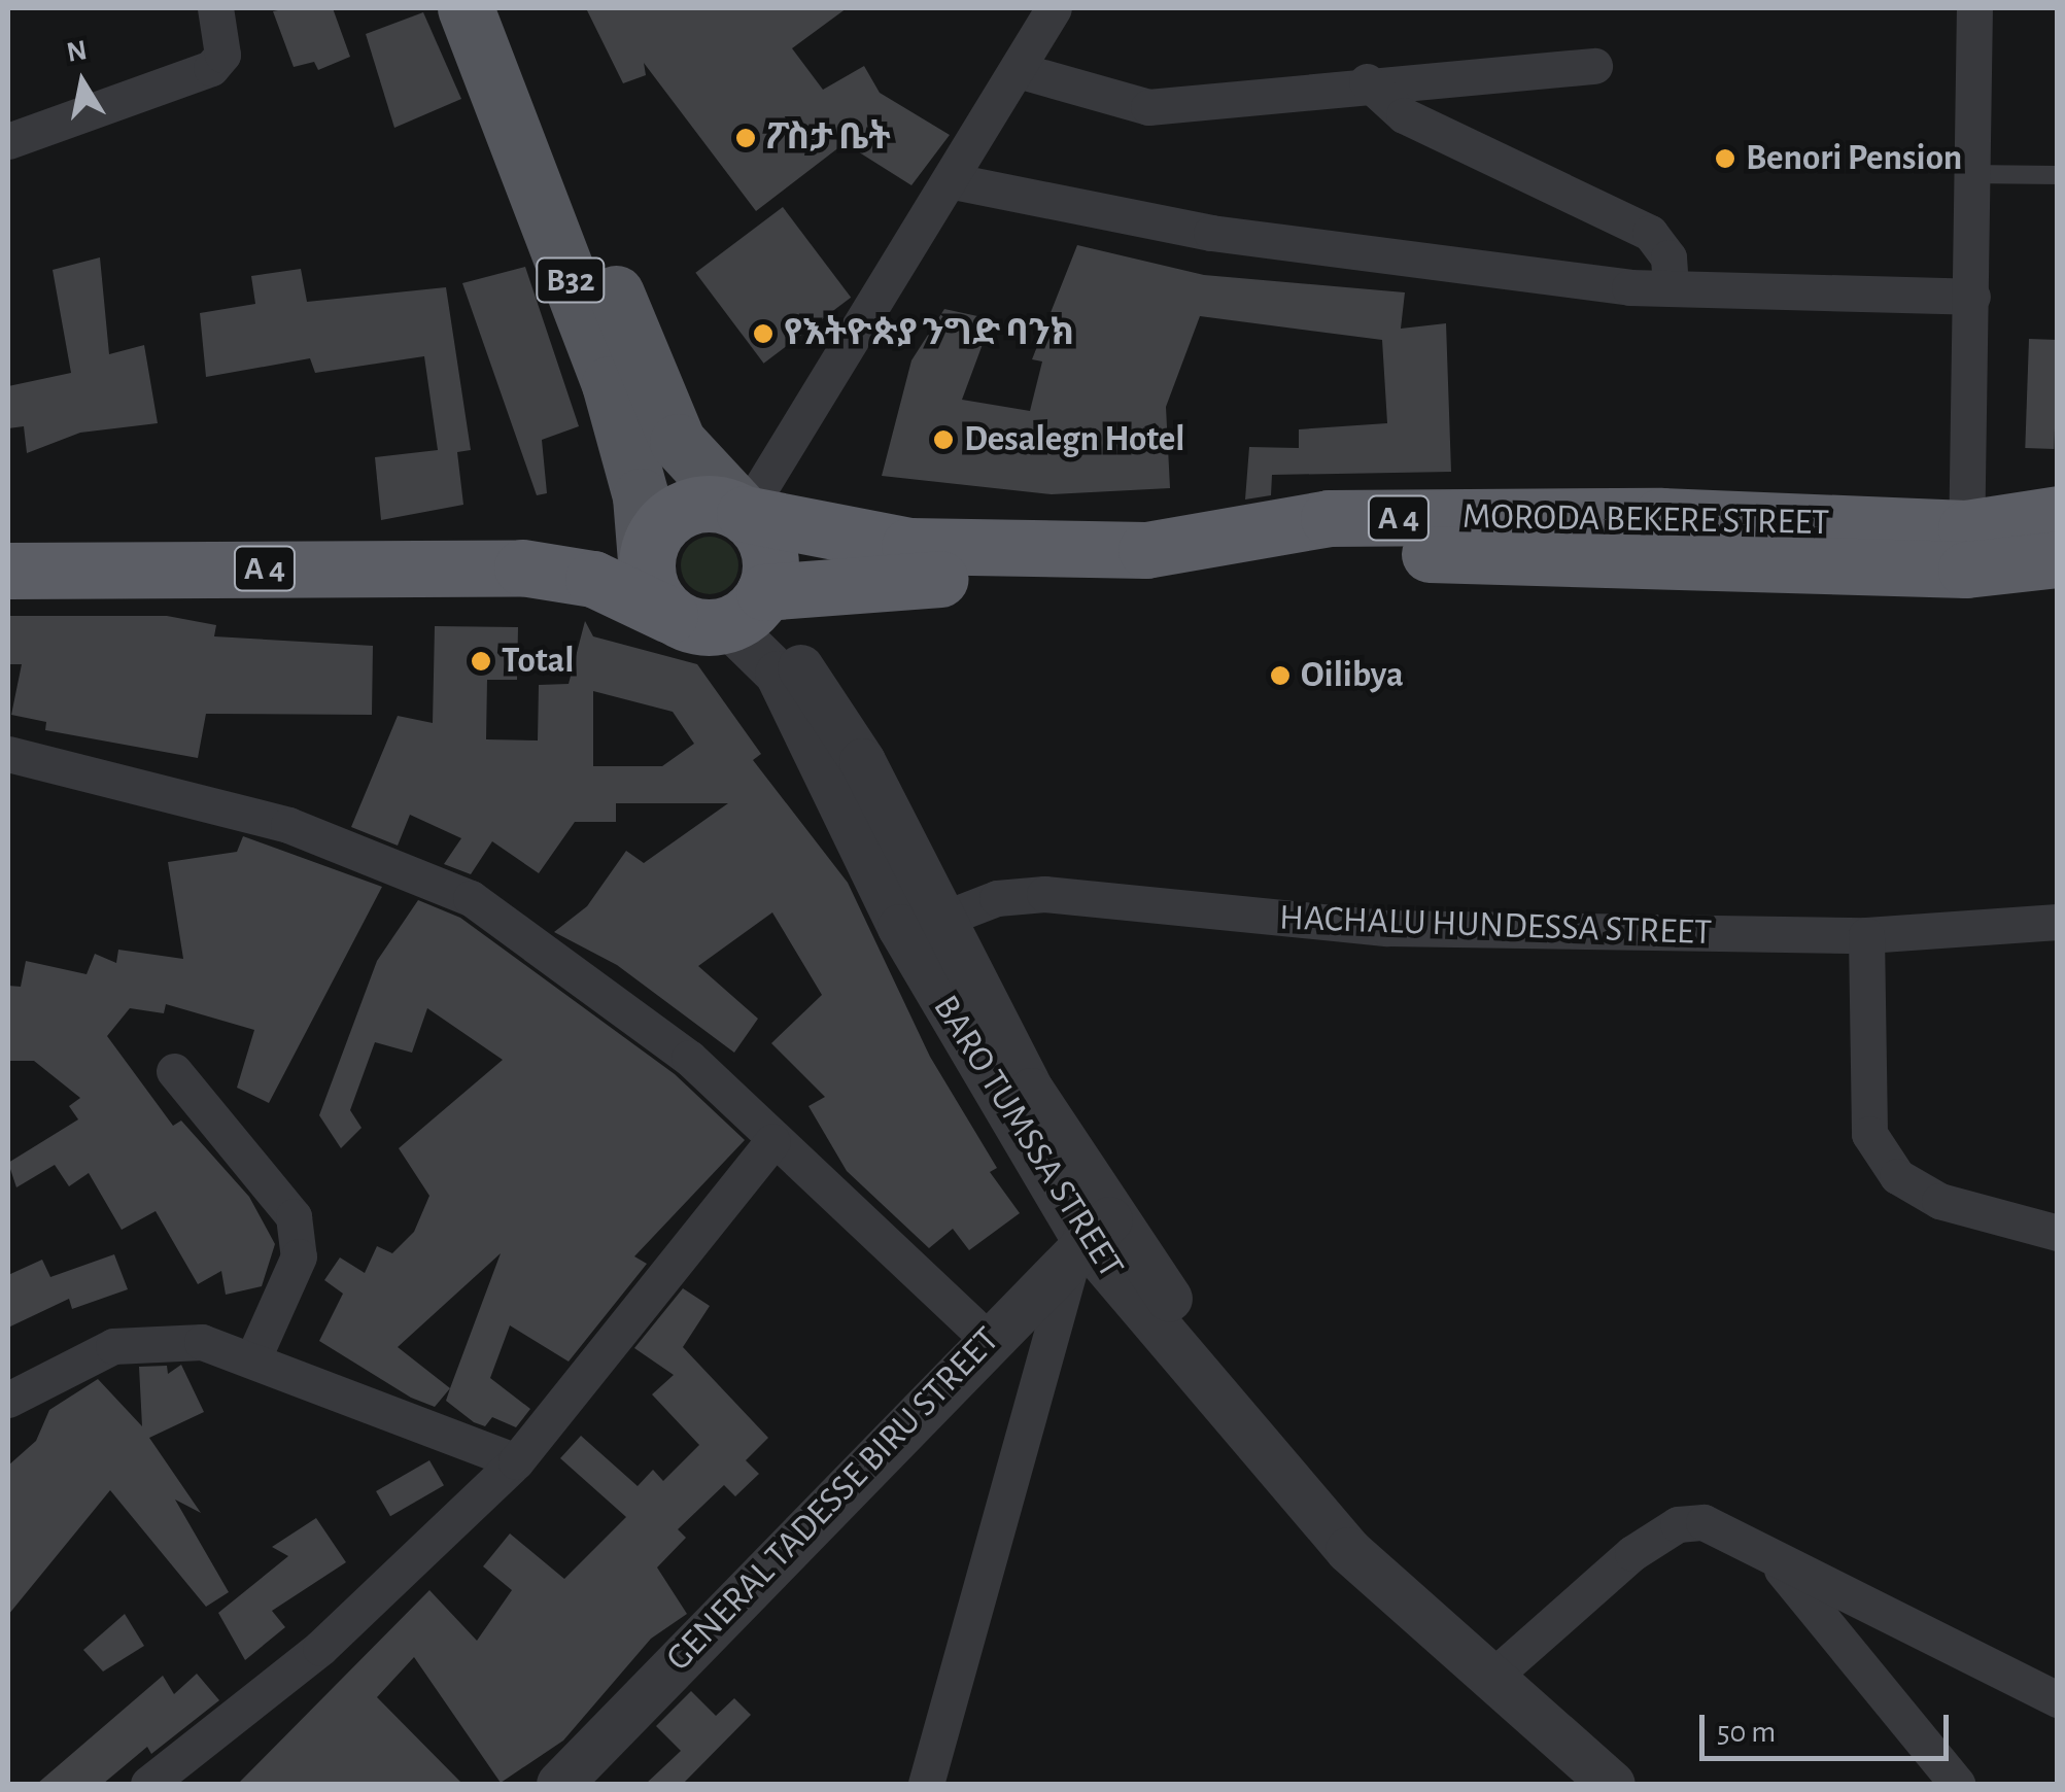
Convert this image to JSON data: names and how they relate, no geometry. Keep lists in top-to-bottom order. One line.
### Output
{"streets":{"highway":["B32","A 4","MORODA BEKERE STREET"],"street":["HACHALU HUNDESSA STREET","BARO TUMSSA STREET","GENERAL TADESSE BIRU STREET"]},"crossings":[["B32","A 4"],["B32","MORODA BEKERE STREET"],["B32","BARO TUMSSA STREET"],["A 4","MORODA BEKERE STREET"],["A 4","BARO TUMSSA STREET"],["MORODA BEKERE STREET","BARO TUMSSA STREET"],["HACHALU HUNDESSA STREET","BARO TUMSSA STREET"],["BARO TUMSSA STREET","GENERAL TADESSE BIRU STREET"]],"places":["ፖስታ ቤት","Benori Pension","የእትዮጵያ ንግድ ባንክ","Desalegn Hotel","Total","Oilibya"],"scale_bar":"50 m","north":"top"}
